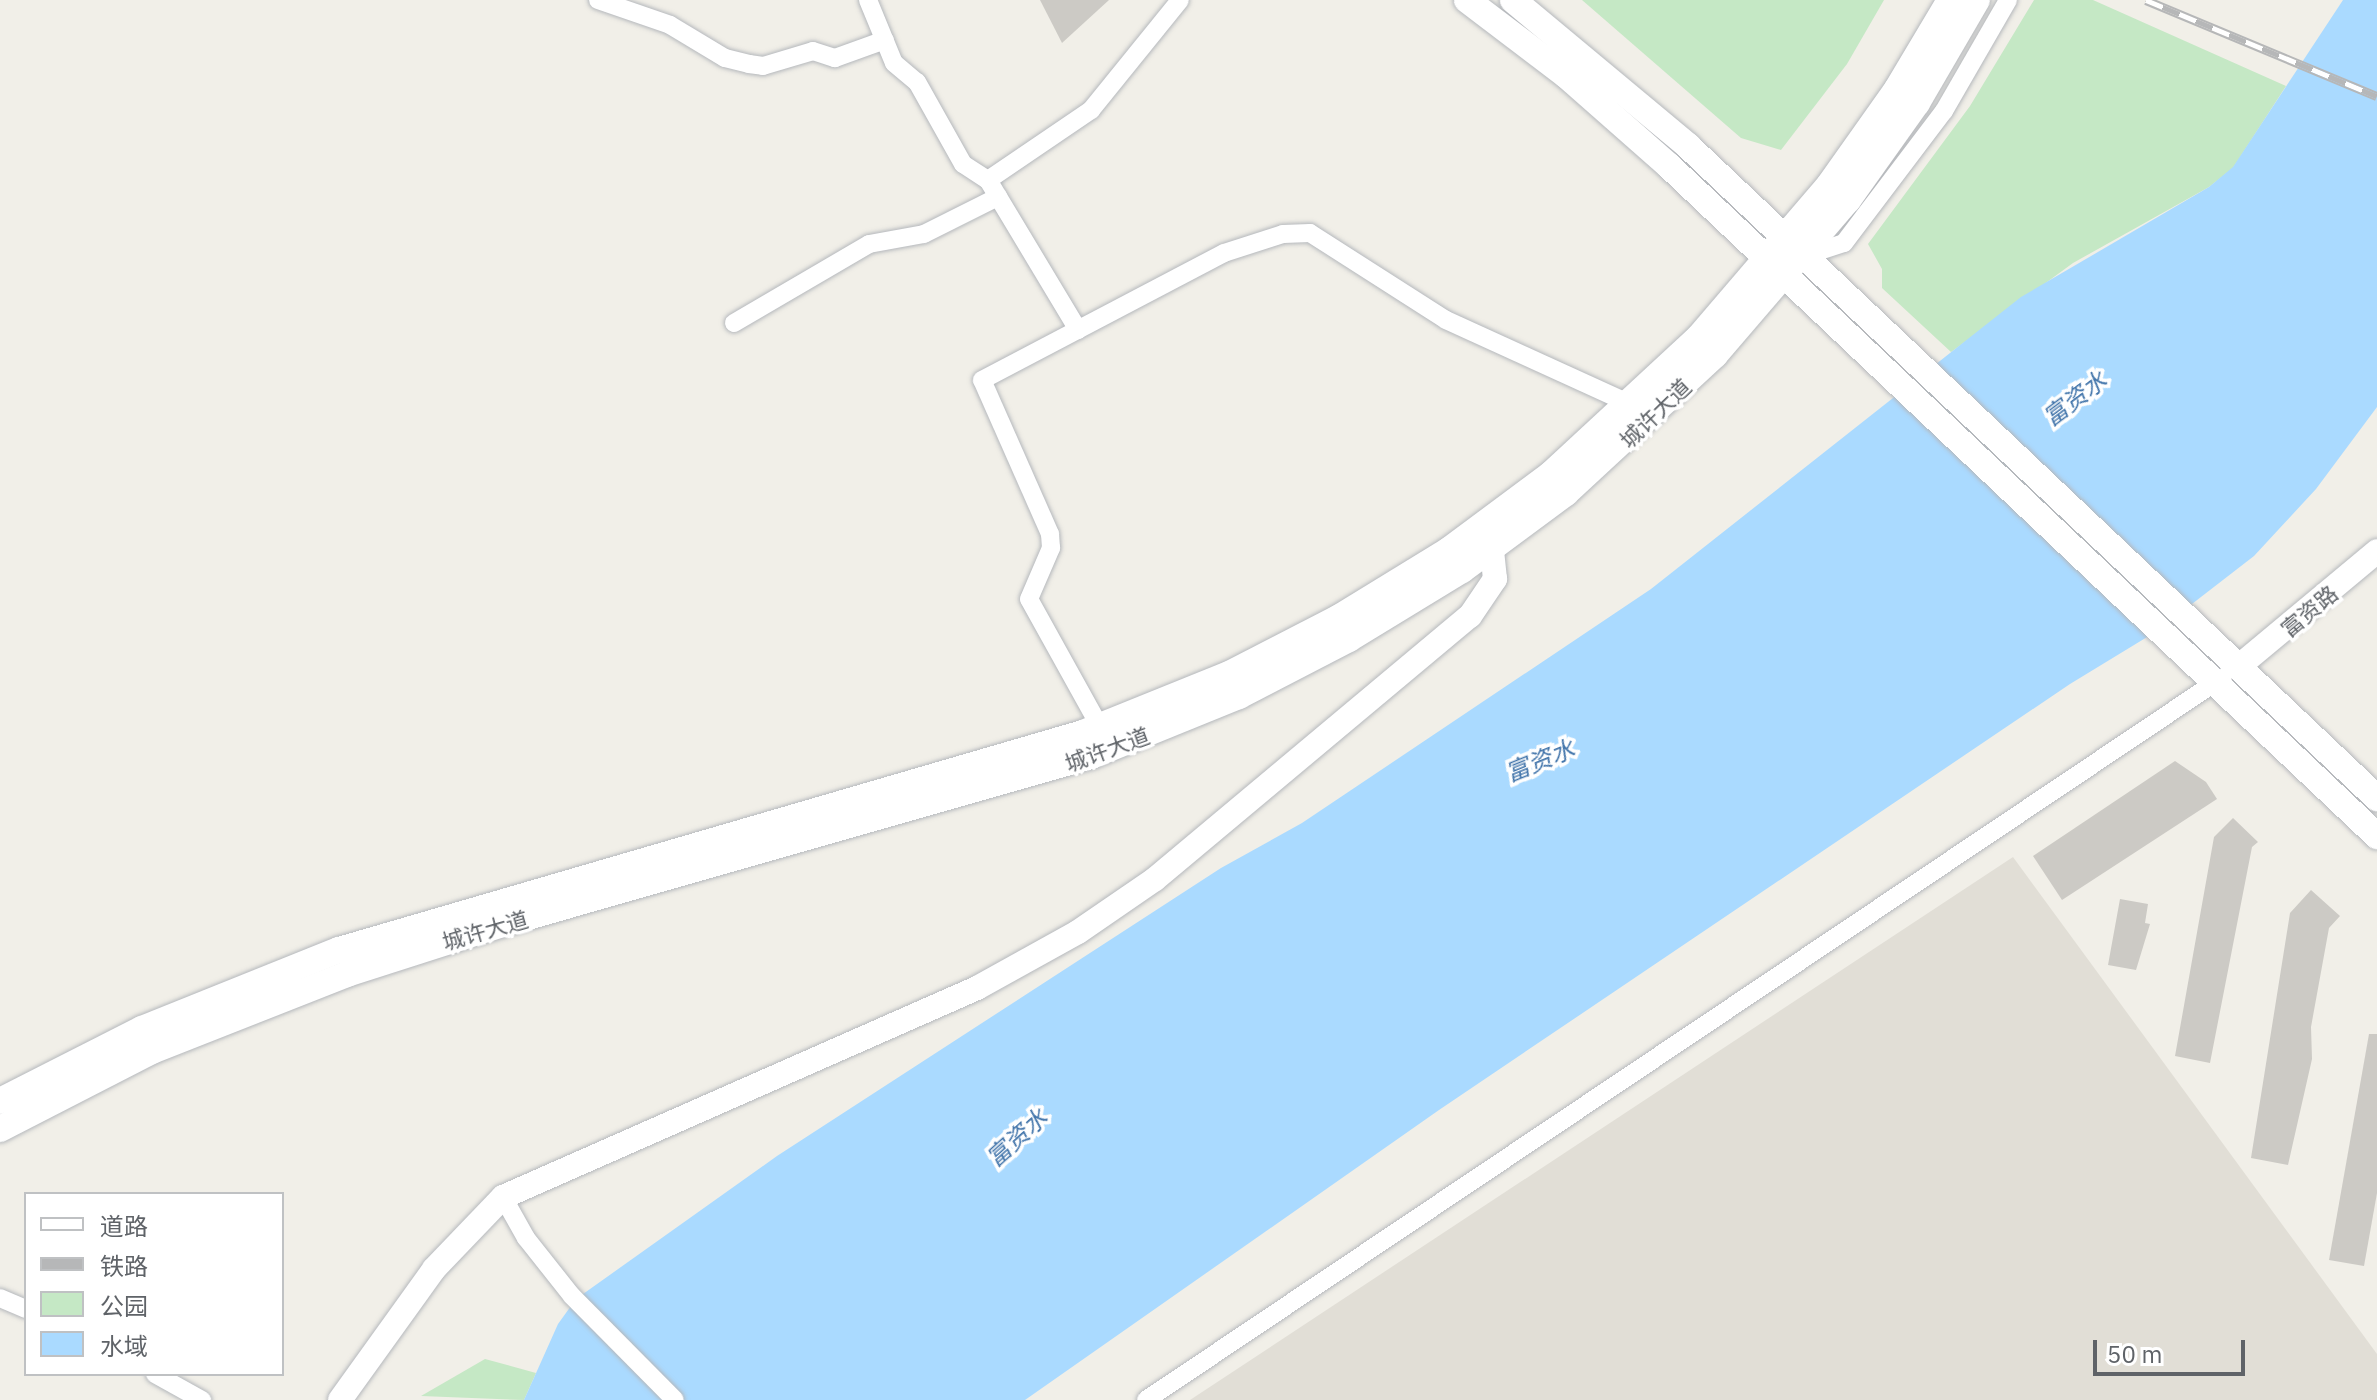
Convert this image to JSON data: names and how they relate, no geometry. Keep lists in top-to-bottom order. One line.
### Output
{"streets":{"main road":["城许大道"],"street":["富资路"]},"water":["富资水"],"legend":["道路","铁路","公园","水域"],"scale_bar":"50 m"}
